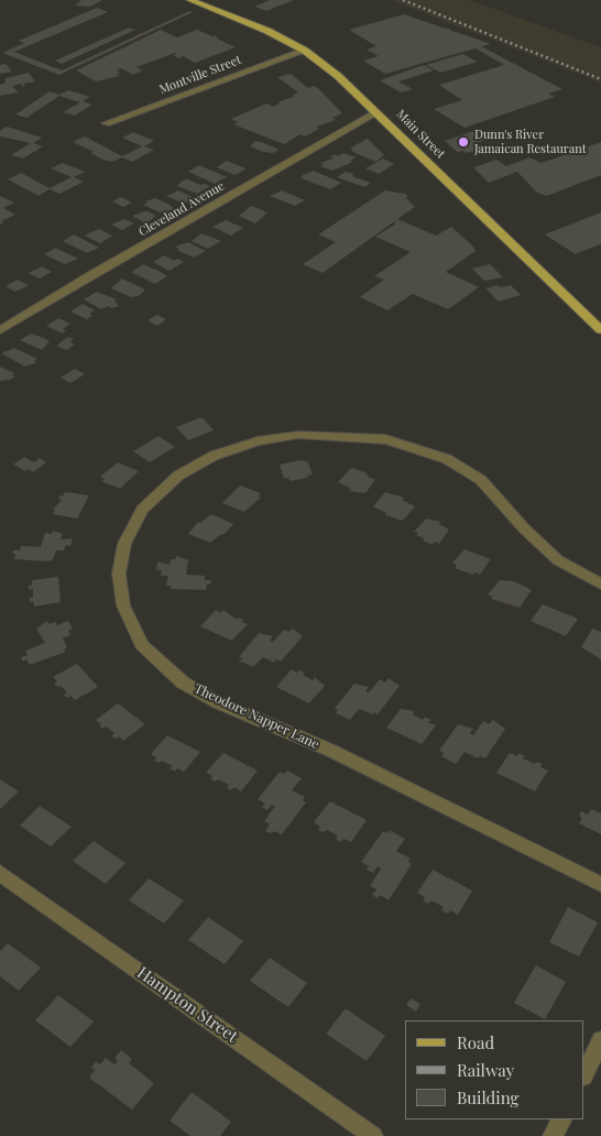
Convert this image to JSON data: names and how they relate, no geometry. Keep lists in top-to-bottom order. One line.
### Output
{"streets":{"main road":["Main Street"],"street":["Montville Street","Cleveland Avenue","Theodore Napper Lane","Hampton Street"]},"crossings":[["Montville Street","Main Street"],["Main Street","Cleveland Avenue"]],"places":["Dunn's River Jamaican Restaurant"],"legend":["Road","Railway","Building"]}
